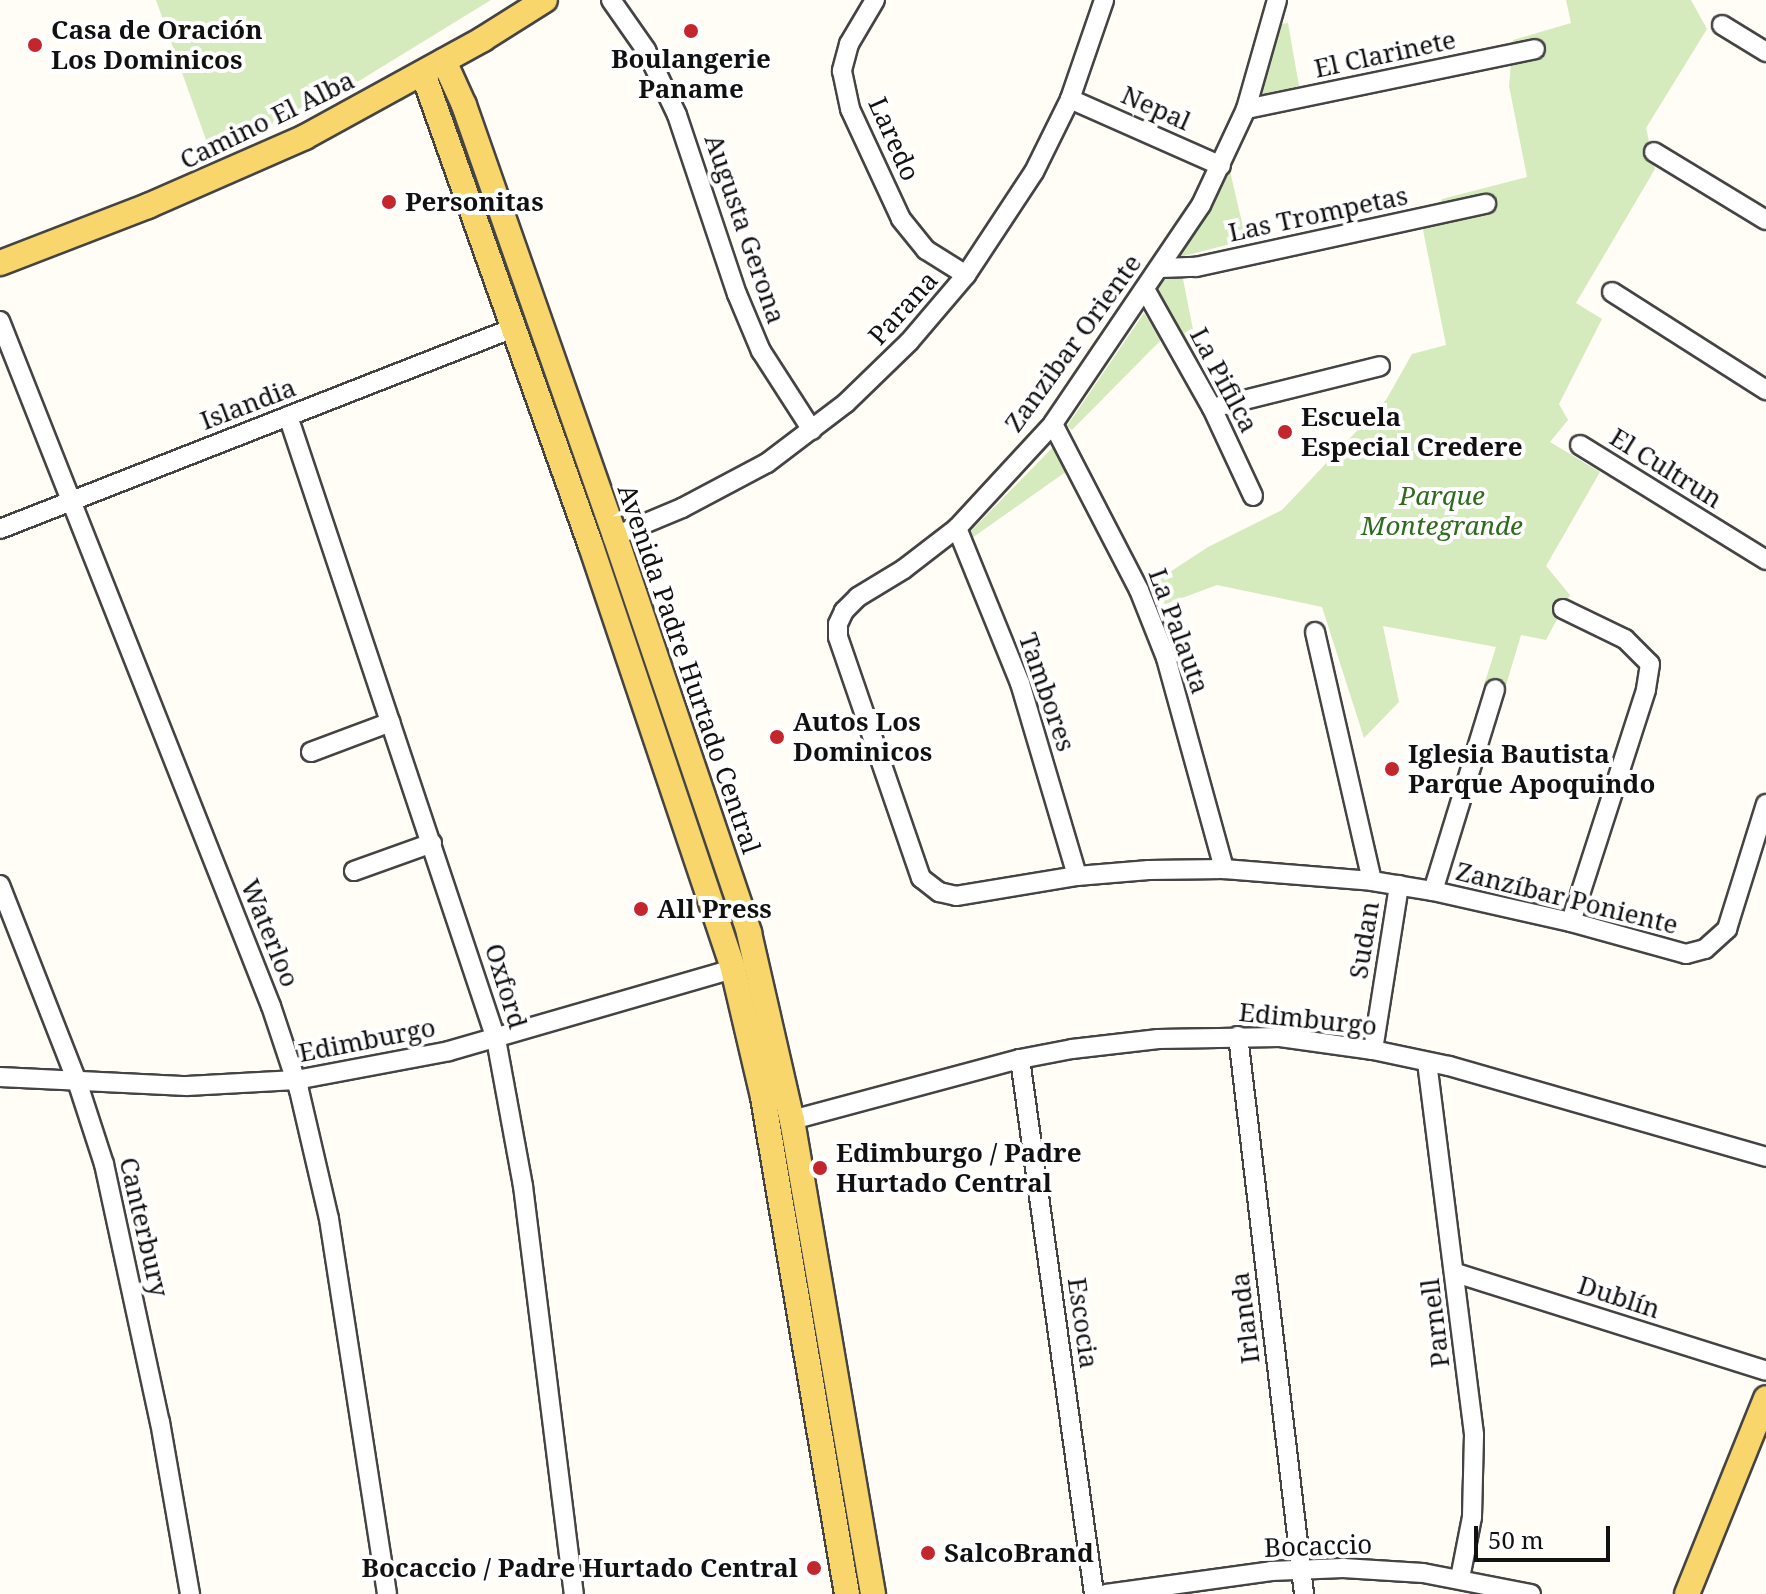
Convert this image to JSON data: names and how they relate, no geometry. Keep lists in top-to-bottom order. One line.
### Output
{"streets":{"main road":["Camino El Alba","Avenida Padre Hurtado Central"],"street":["El Clarinete","Nepal","Laredo","Las Trompetas","Augusta Gerona","Parana","Zanzibar Oriente","La Pifilca","Islandia","El Cultrun","La Palauta","Tambores","Zanzíbar Poniente","Waterloo","Sudan","Oxford","Edimburgo","Canterbury","Dublín","Irlanda","Escocia","Parnell","Bocaccio"]},"crossings":[["El Clarinete","Zanzibar Oriente"],["Nepal","Parana"],["Nepal","Zanzibar Oriente"],["Camino El Alba","Avenida Padre Hurtado Central"],["Laredo","Parana"],["Las Trompetas","Zanzibar Oriente"],["Augusta Gerona","Parana"],["Parana","Avenida Padre Hurtado Central"],["Zanzibar Oriente","La Pifilca"],["Zanzibar Oriente","La Palauta"],["Zanzibar Oriente","Tambores"],["Zanzibar Oriente","Zanzíbar Poniente"],["Zanzibar Oriente","Sudan"],["Islandia","Avenida Padre Hurtado Central"],["Islandia","Waterloo"],["Islandia","Oxford"],["Avenida Padre Hurtado Central","Edimburgo"],["Zanzíbar Poniente","Sudan"],["Waterloo","Edimburgo"],["Sudan","Edimburgo"],["Oxford","Edimburgo"],["Edimburgo","Canterbury"],["Edimburgo","Irlanda"],["Edimburgo","Escocia"],["Edimburgo","Parnell"],["Dublín","Parnell"],["Irlanda","Bocaccio"],["Parnell","Bocaccio"]],"parks":["Parque Montegrande"],"places":["Boulangerie Paname","Casa de Oración Los Dominicos","Personitas","Escuela Especial Credere","Autos Los Dominicos","Iglesia Bautista Parque Apoquindo","All Press","Edimburgo / Padre Hurtado Central","SalcoBrand","Bocaccio / Padre Hurtado Central"],"scale_bar":"50 m"}
